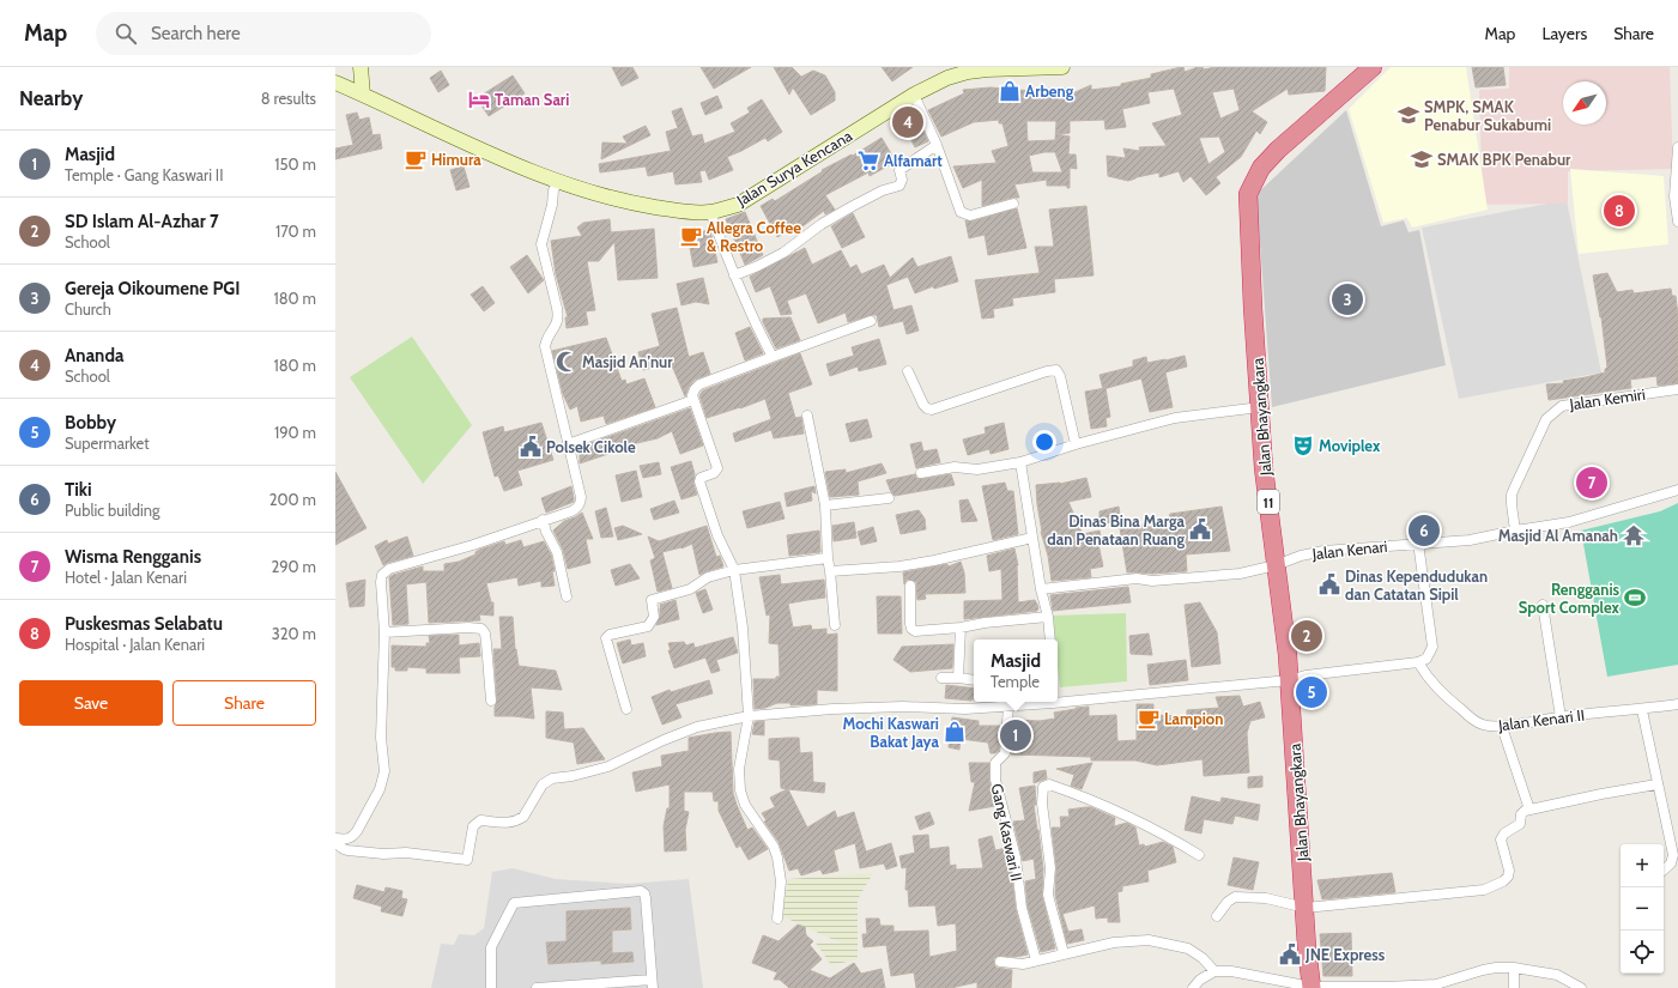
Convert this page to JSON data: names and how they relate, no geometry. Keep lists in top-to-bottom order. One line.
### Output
{"streets":{"highway":["Jalan Bhayangkara","11"],"street":["Jalan Surya Kencana","Jalan Kemiri","Jalan Kenari","Jalan Kenari II","Gang Kaswari II"]},"crossings":[["Jalan Kemiri","Jalan Kenari"],["Jalan Bhayangkara","Jalan Kenari"]],"places":{"shop":["Arbeng","Mochi Kaswari Bakat Jaya"],"hotel":["Taman Sari"],"school or university":["SMPK, SMAK Penabur Sukabumi","SMAK BPK Penabur"],"cafe":["Himura","Allegra Coffee & Restro","Lampion"],"supermarket":["Alfamart"],"mosque":["Masjid An’nur"],"theatre":["Moviplex"],"public building":["Polsek Cikole","Dinas Bina Marga dan Penataan Ruang","Dinas Kependudukan dan Catatan Sipil","JNE Express"],"temple":["Masjid Al Amanah"],"sports":["Rengganis Sport Complex"]},"north":"bottom left","page":{"header":"Map","search":"Search here","nav":["Map","Layers","Share"],"heading":["Nearby","8 results"],"pins":["4","8","3","7","6","2","5","1"],"list":[{"mark":"1","name":"Masjid","note":"Temple · Gang Kaswari II","value":"150 m"},{"mark":"2","name":"SD Islam Al-Azhar 7","note":"School","value":"170 m"},{"mark":"3","name":"Gereja Oikoumene PGI","note":"Church","value":"180 m"},{"mark":"4","name":"Ananda","note":"School","value":"180 m"},{"mark":"5","name":"Bobby","note":"Supermarket","value":"190 m"},{"mark":"6","name":"Tiki","note":"Public building","value":"200 m"},{"mark":"7","name":"Wisma Rengganis","note":"Hotel · Jalan Kenari","value":"290 m"},{"mark":"8","name":"Puskesmas Selabatu","note":"Hospital · Jalan Kenari","value":"320 m"}],"popup":["Masjid","Temple"],"buttons":["Save","Share"],"map_buttons":["+","−"]}}
